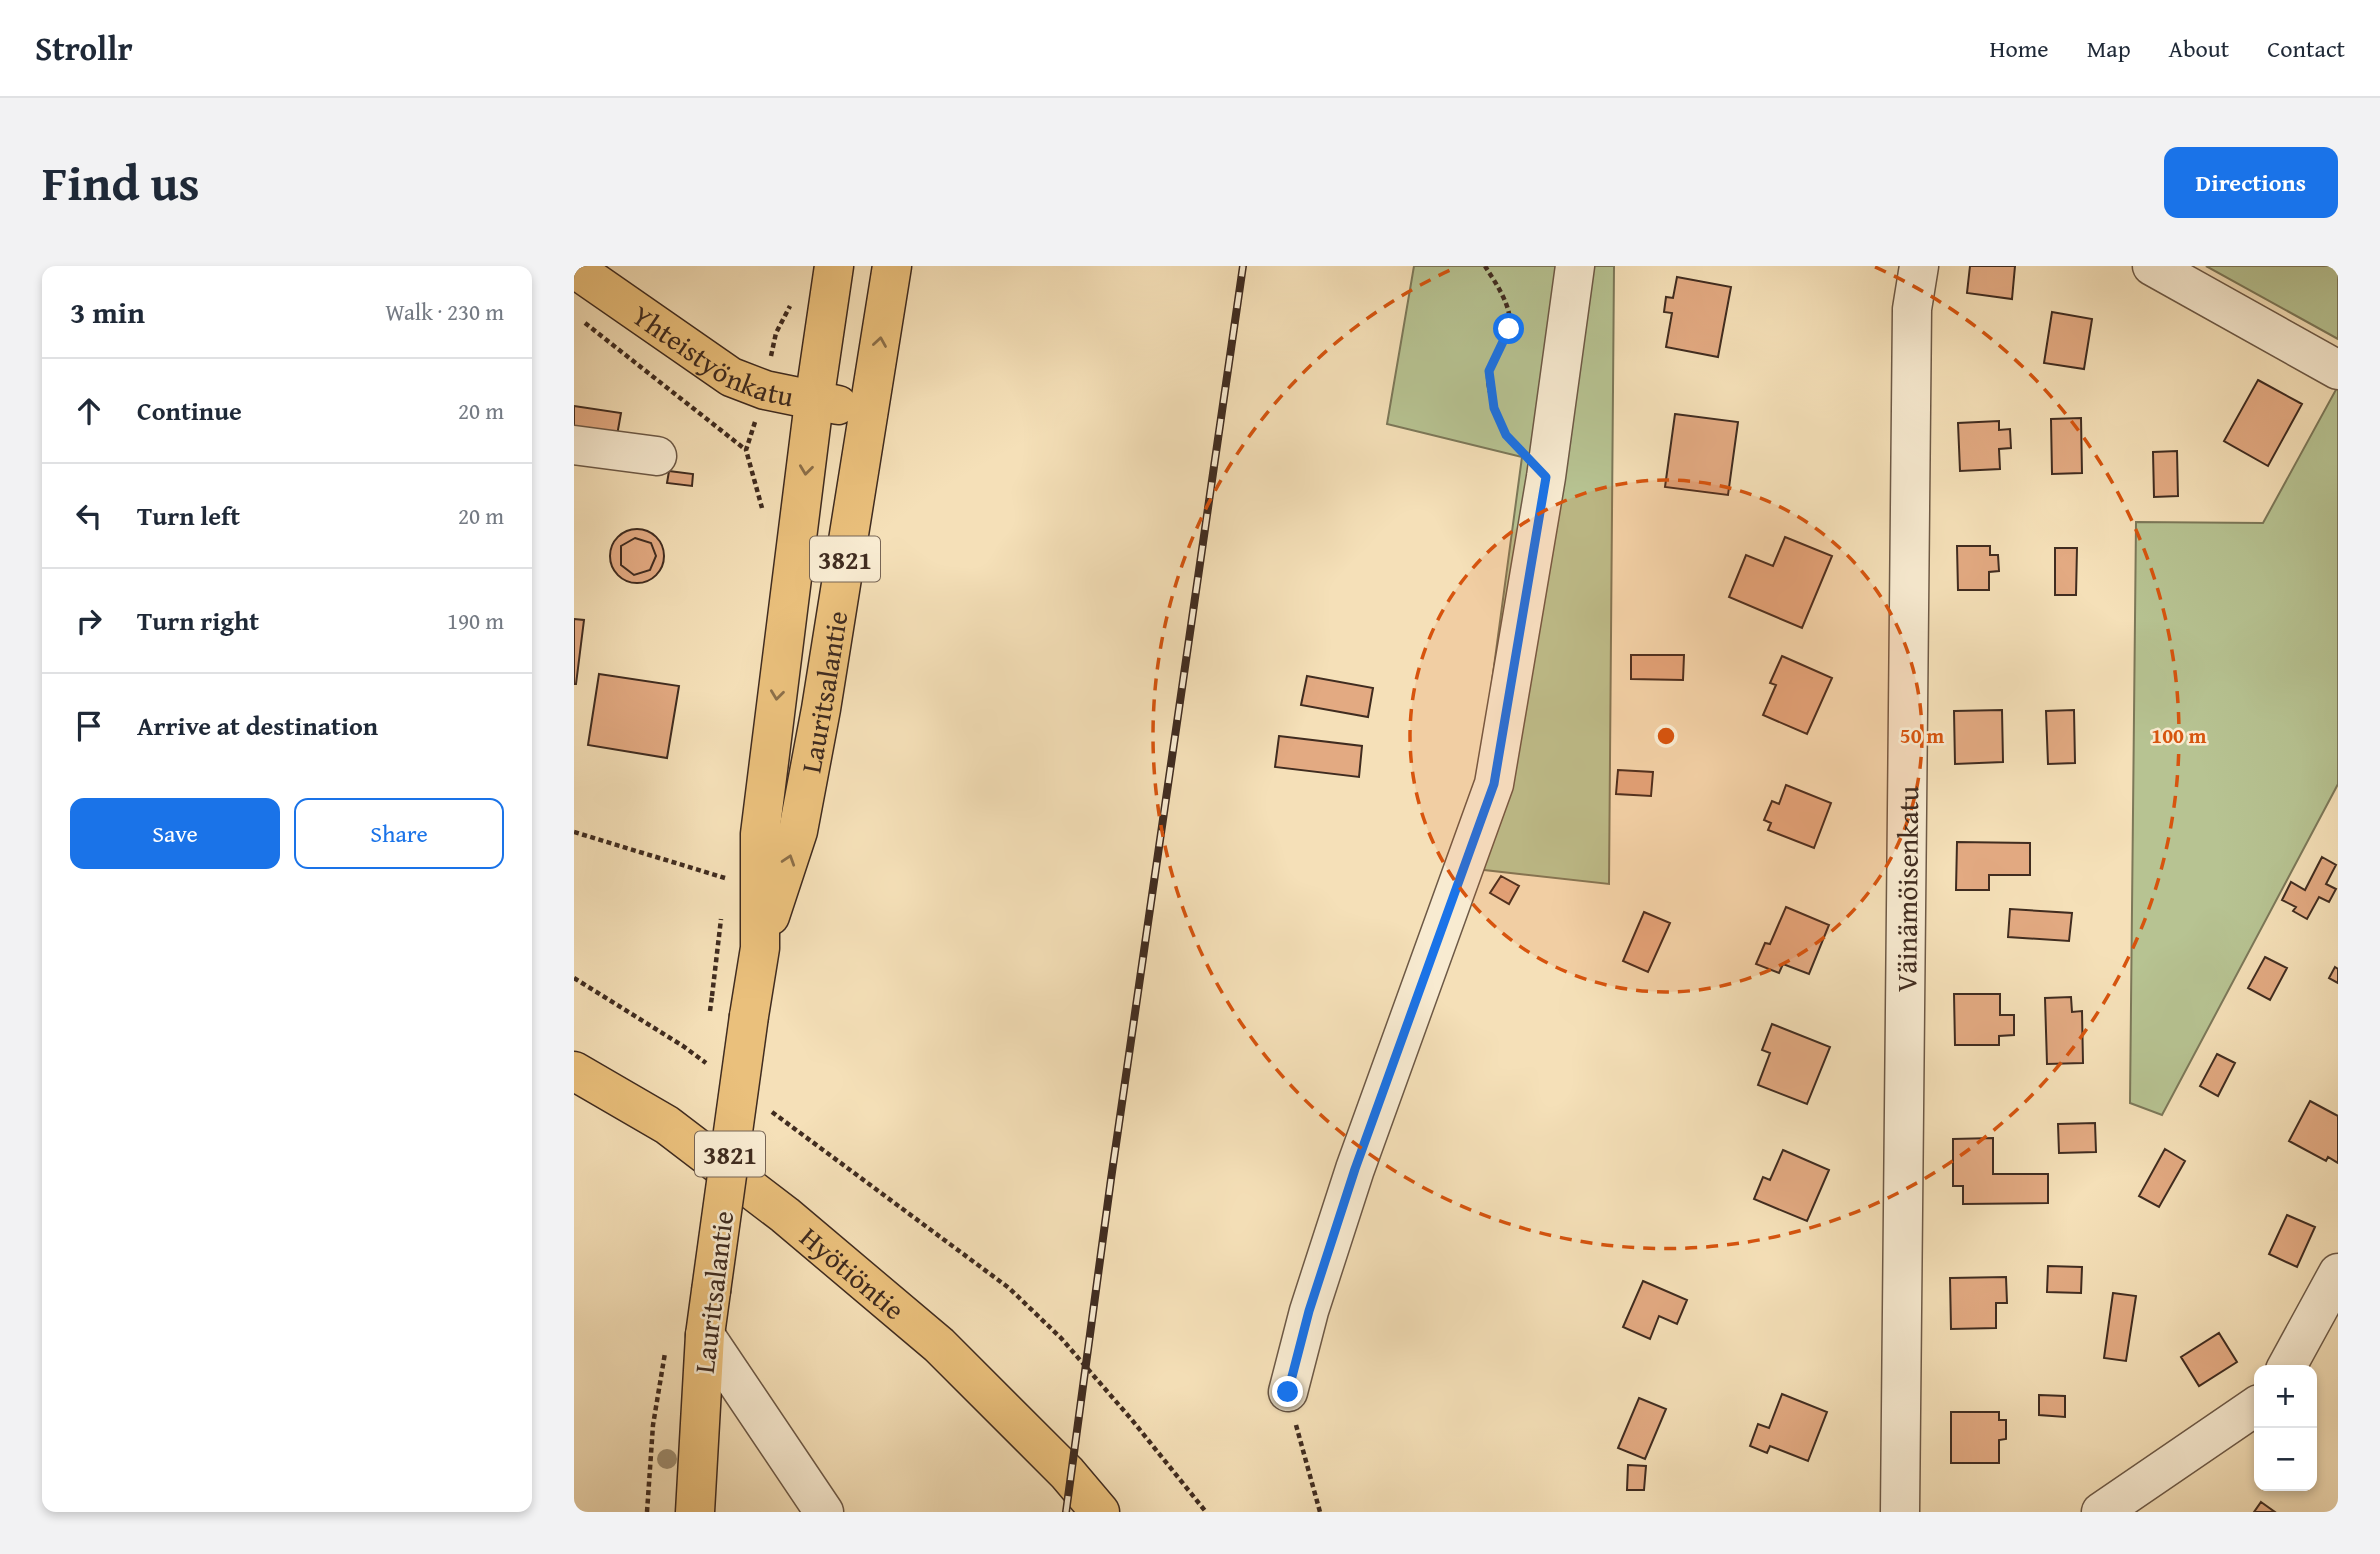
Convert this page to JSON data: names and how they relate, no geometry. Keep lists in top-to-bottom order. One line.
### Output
{"streets":{"main road":["Yhteistyönkatu","3821","Lauritsalantie","Hyötiöntie"],"street":["Väinämöisenkatu"]},"crossings":[["Yhteistyönkatu","Lauritsalantie"]],"page":{"header":"Strollr","nav":["Home","Map","About","Contact"],"title":"Find us","buttons":["Directions",["Save","Share"]],"heading":["3 min","Walk · 230 m"],"list":[["Continue","20 m"],["Turn left","20 m"],["Turn right","190 m"],"Arrive at destination"],"map_buttons":["+","−"]},"rings":["50 m","100 m"]}
